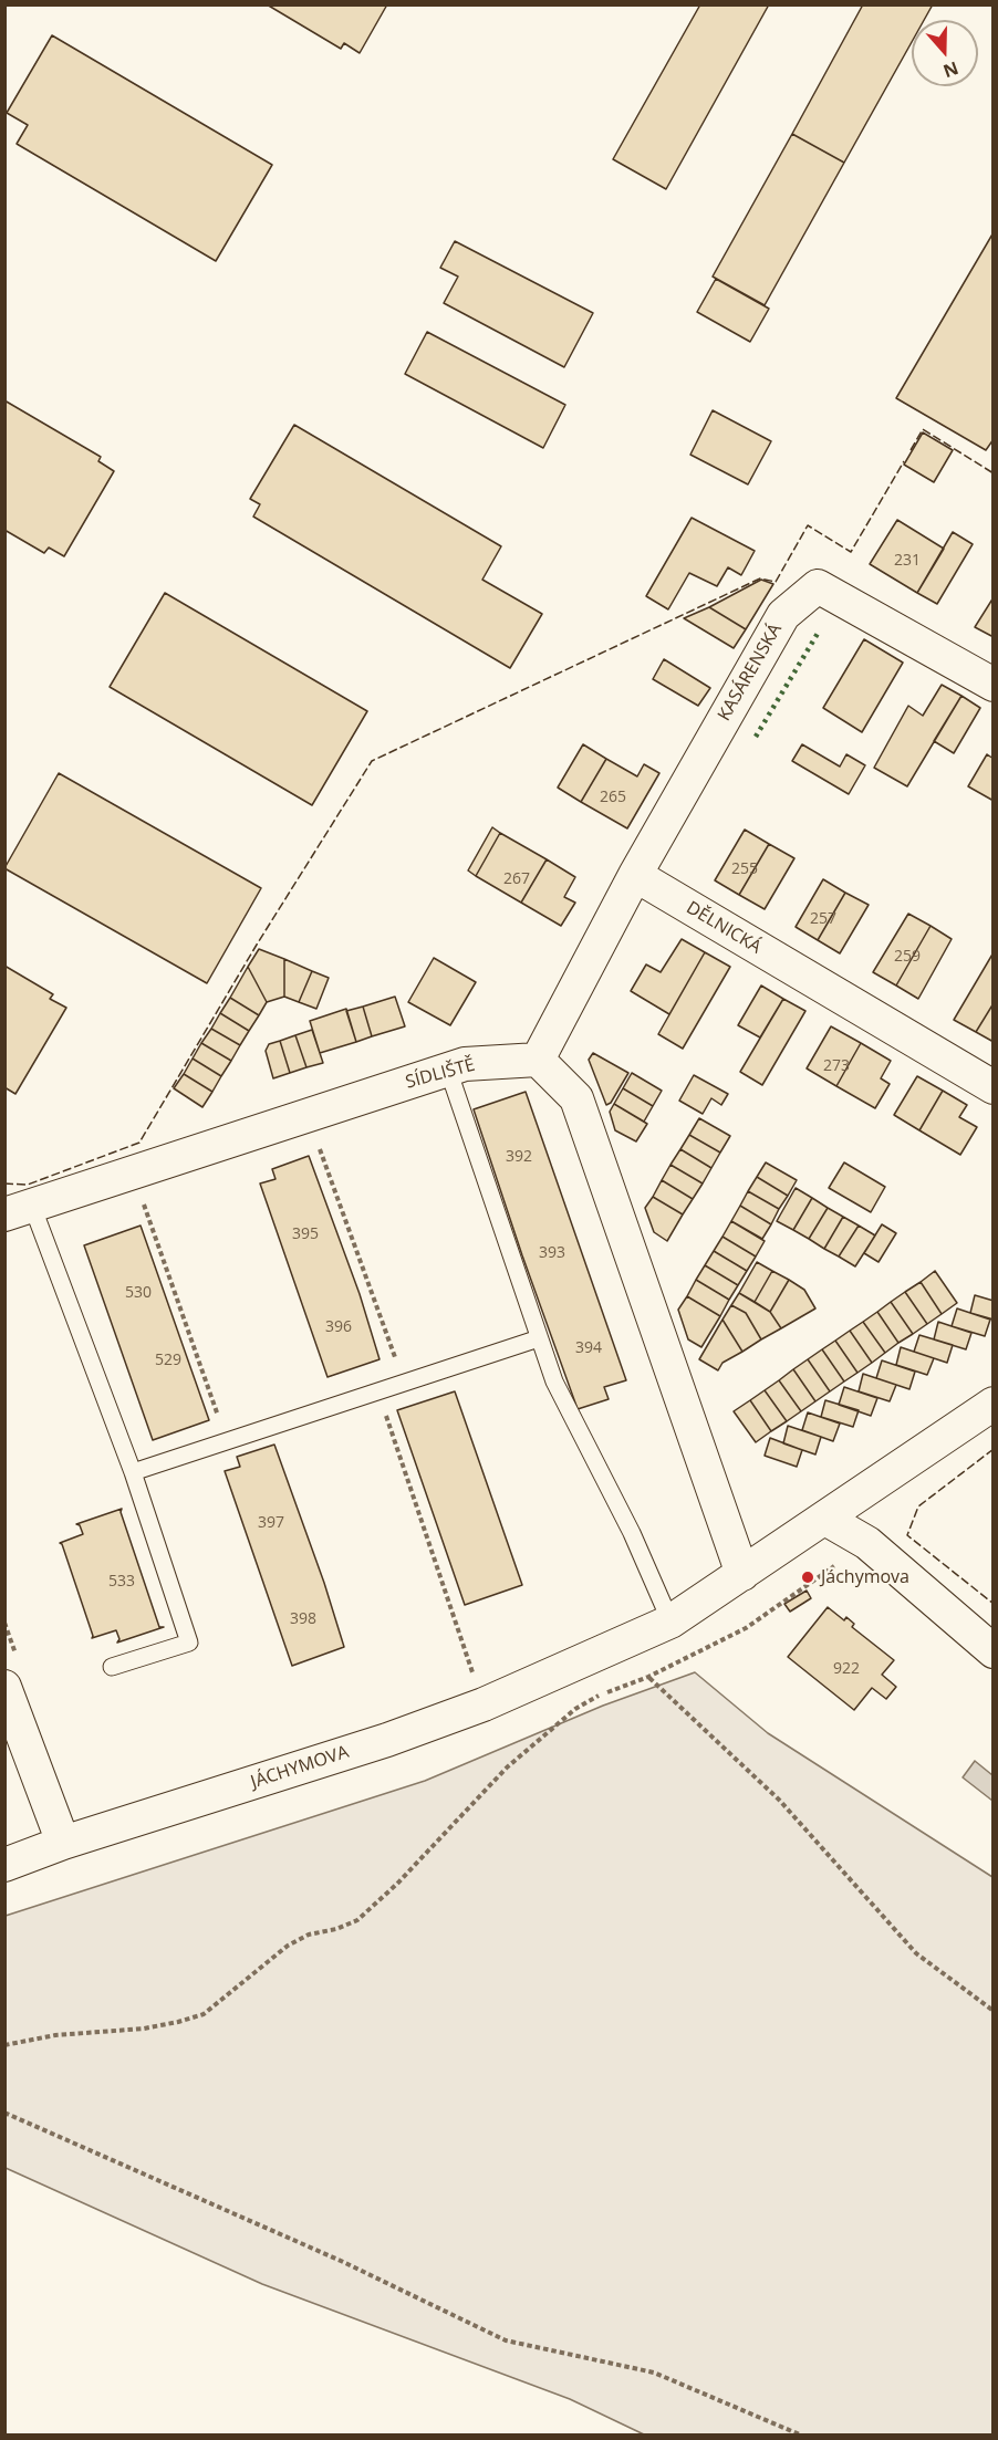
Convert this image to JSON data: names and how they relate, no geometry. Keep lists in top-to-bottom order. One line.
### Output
{"streets":{"street":["KASÁRENSKÁ","DĚLNICKÁ","SÍDLIŠTĚ","JÁCHYMOVA"]},"crossings":[["KASÁRENSKÁ","DĚLNICKÁ"]],"places":["Jáchymova"],"house_numbers":["231","265","255","267","257","259","273","392","395","393","530","396","394","529","397","533","398","922"],"north":"bottom"}
